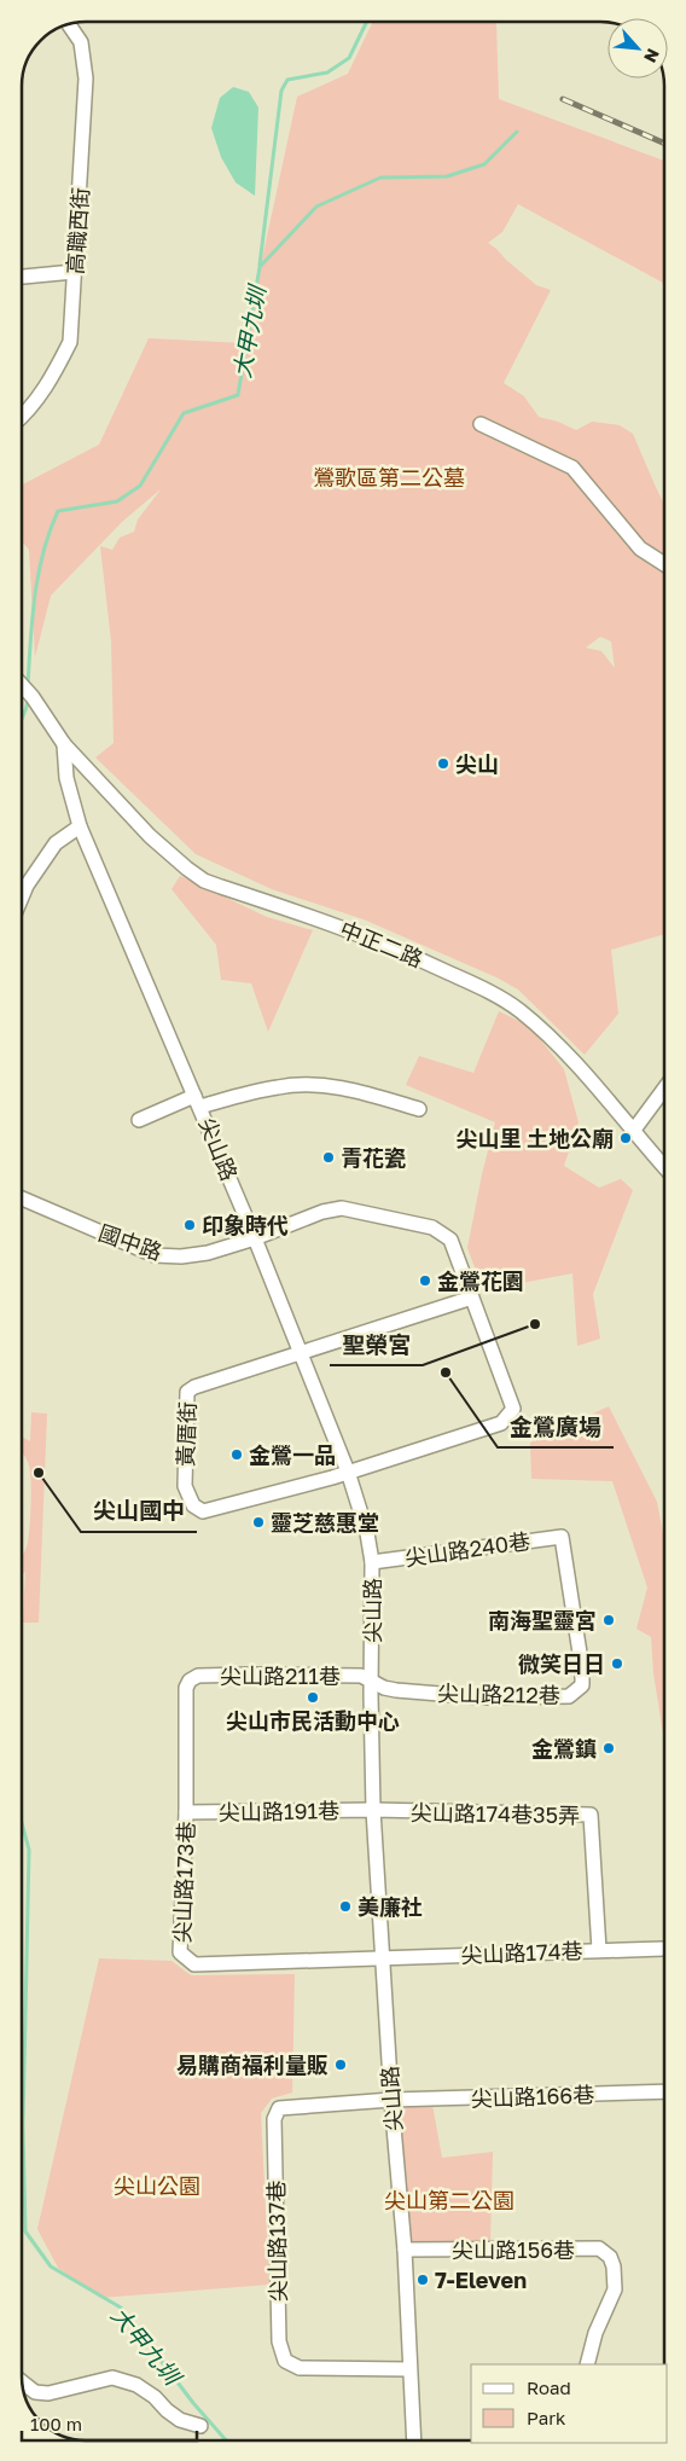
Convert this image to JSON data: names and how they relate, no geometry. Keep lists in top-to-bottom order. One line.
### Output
{"streets":{"street":["高職西街","中正二路","尖山路","國中路","黃厝街","尖山路240巷","尖山路211巷","尖山路212巷","尖山路191巷","尖山路174巷35弄","尖山路173巷","尖山路174巷","尖山路166巷","尖山路137巷","尖山路156巷"]},"crossings":[["中正二路","尖山路"],["尖山路","國中路"],["尖山路","黃厝街"],["尖山路","尖山路240巷"],["尖山路","尖山路211巷"],["尖山路","尖山路212巷"],["尖山路","尖山路191巷"],["尖山路","尖山路174巷35弄"],["尖山路","尖山路173巷"],["尖山路","尖山路174巷"],["尖山路","尖山路166巷"],["尖山路","尖山路137巷"],["尖山路","尖山路156巷"],["國中路","黃厝街"],["尖山路240巷","尖山路212巷"],["尖山路211巷","尖山路212巷"],["尖山路211巷","尖山路173巷"],["尖山路191巷","尖山路174巷35弄"],["尖山路191巷","尖山路173巷"],["尖山路174巷35弄","尖山路174巷"],["尖山路173巷","尖山路174巷"],["尖山路166巷","尖山路137巷"]],"water":["大甲九圳"],"parks":["鶯歌區第二公墓","尖山公園","尖山第二公園"],"places":["尖山","尖山里 土地公廟","青花瓷","印象時代","金鶯花園","聖榮宮","金鶯廣場","金鶯一品","尖山國中","靈芝慈惠堂","南海聖靈宮","微笑日日","尖山市民活動中心","金鶯鎮","美廉社","易購商福利量販","7-Eleven"],"legend":["Road","Park"],"scale_bar":"100 m","north":"bottom right"}
